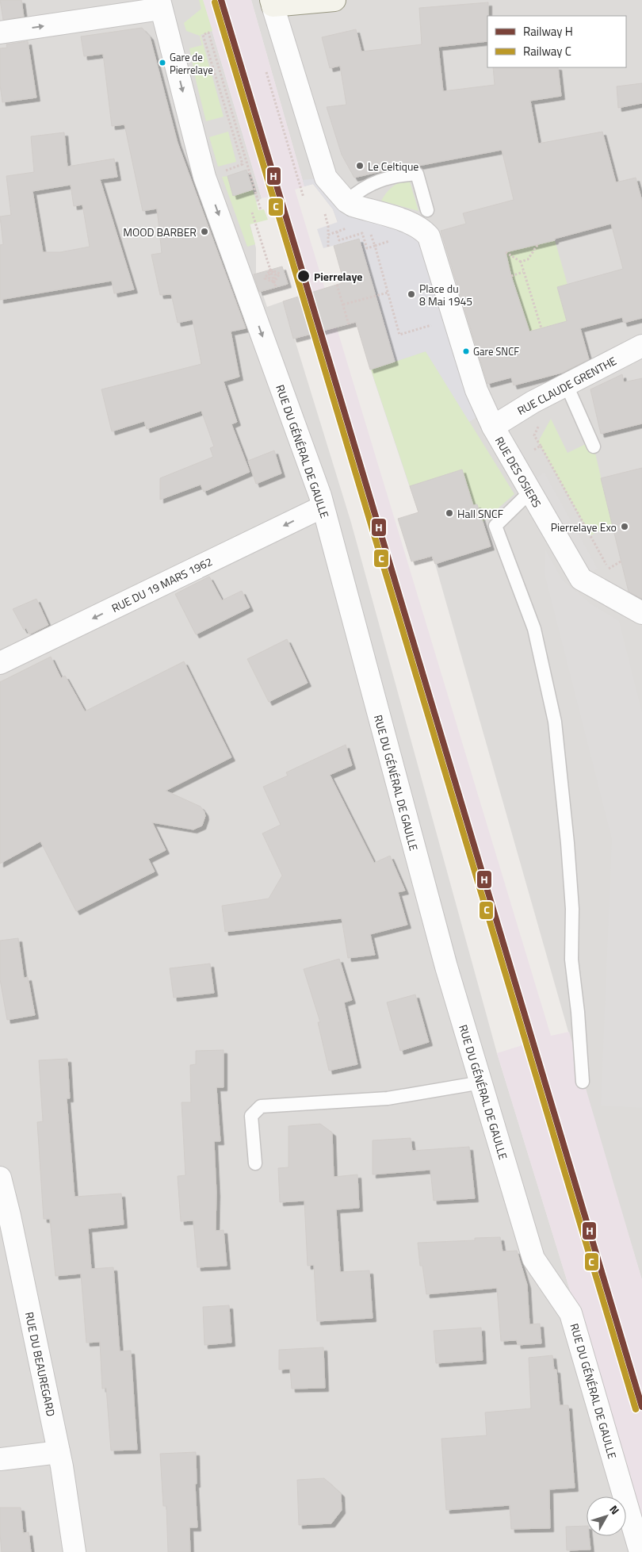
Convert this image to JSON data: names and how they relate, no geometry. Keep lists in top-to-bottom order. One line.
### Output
{"streets":{"street":["RUE CLAUDE GRENTHE","RUE DU GÉNÉRAL DE GAULLE","RUE DES OSIERS","RUE DU 19 MARS 1962","RUE DU BEAUREGARD"]},"crossings":[["RUE CLAUDE GRENTHE","RUE DES OSIERS"],["RUE DU GÉNÉRAL DE GAULLE","RUE DU 19 MARS 1962"]],"one_way":["RUE DU 19 MARS 1962"],"places":["Gare de Pierrelaye","Le Celtique","MOOD BARBER","Pierrelaye","Place du 8 Mai 1945","Gare SNCF","Hall SNCF","Pierrelaye Exo"],"lines":["rail line H","rail line C"],"legend":["Railway H","Railway C"],"north":"top right"}
